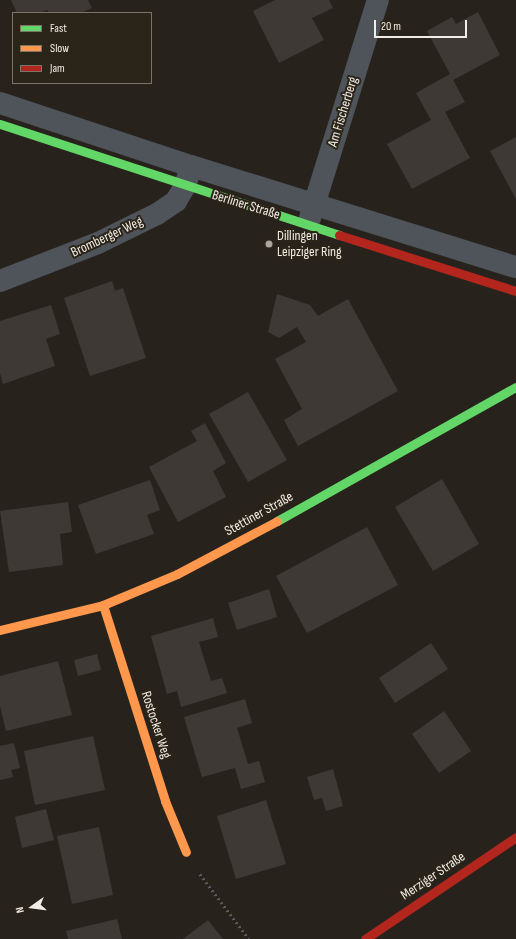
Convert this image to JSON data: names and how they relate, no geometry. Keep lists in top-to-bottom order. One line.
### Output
{"streets":{"street":["Am Fischerberg","Berliner Straße","Bromberger Weg","Stettiner Straße","Rostocker Weg","Merziger Straße"]},"crossings":[["Am Fischerberg","Berliner Straße"],["Berliner Straße","Bromberger Weg"],["Stettiner Straße","Rostocker Weg"]],"places":["Dillingen Leipziger Ring"],"legend":["Fast","Slow","Jam"],"scale_bar":"20 m","north":"left"}
